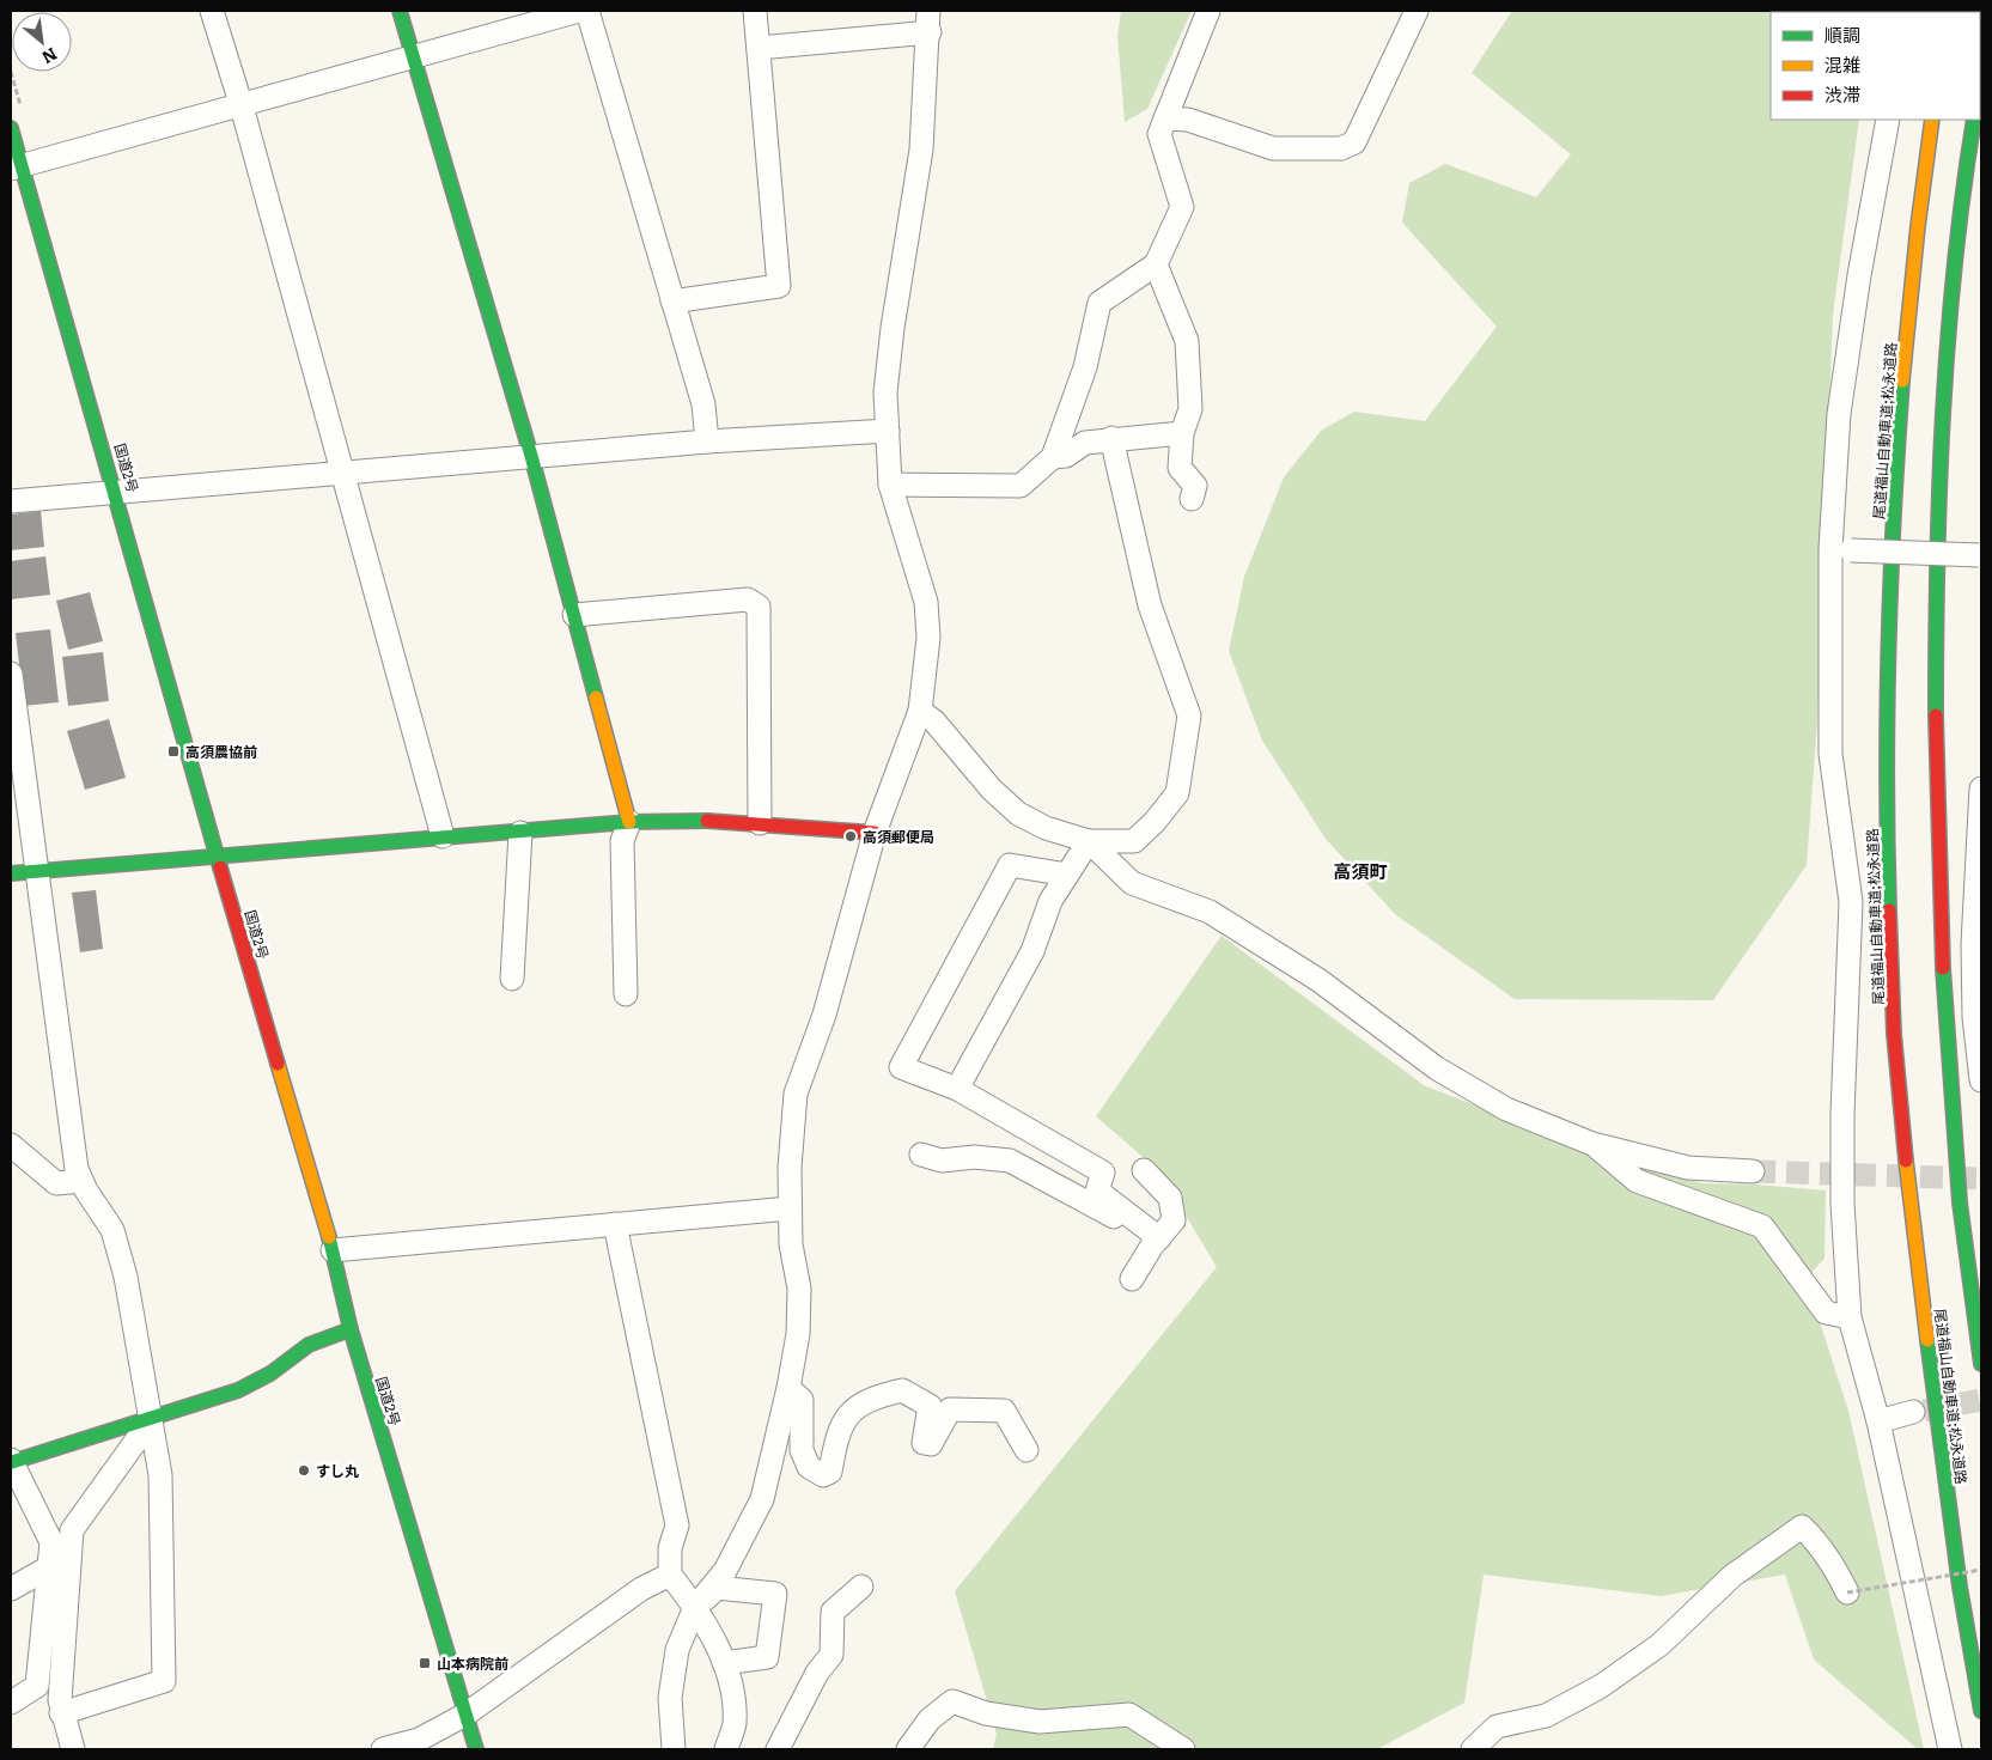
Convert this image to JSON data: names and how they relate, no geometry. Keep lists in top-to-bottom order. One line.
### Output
{"streets":{"main road":["尾道福山自動車道;松永道路","国道2号"]},"districts":["高須町"],"places":{"transit":["高須農協前","山本病院前"],"other":["高須郵便局","すし丸"]},"legend":["順調","混雑","渋滞"],"north":"bottom right"}
